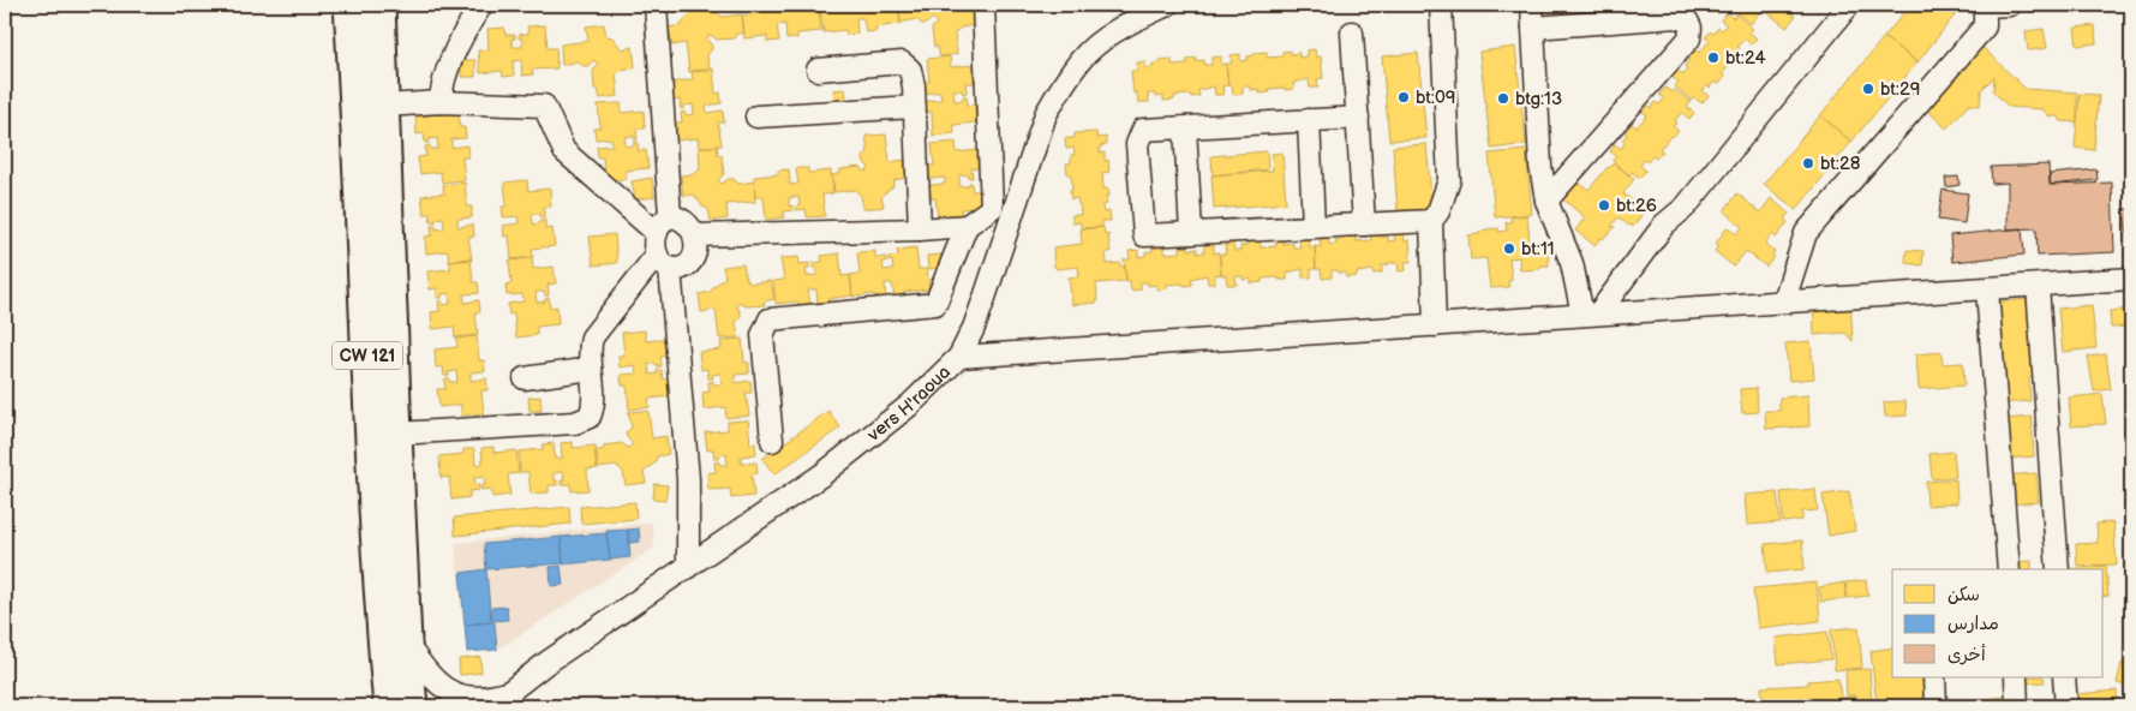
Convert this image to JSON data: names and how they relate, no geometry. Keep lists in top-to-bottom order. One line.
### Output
{"streets":{"highway":["CW 121"],"street":["vers H'raoua"]},"places":["bt:24","bt:29","bt:09","btg:13","bt:28","bt:26","bt:11"],"legend":["سكن","مدارس","أخرى"]}
